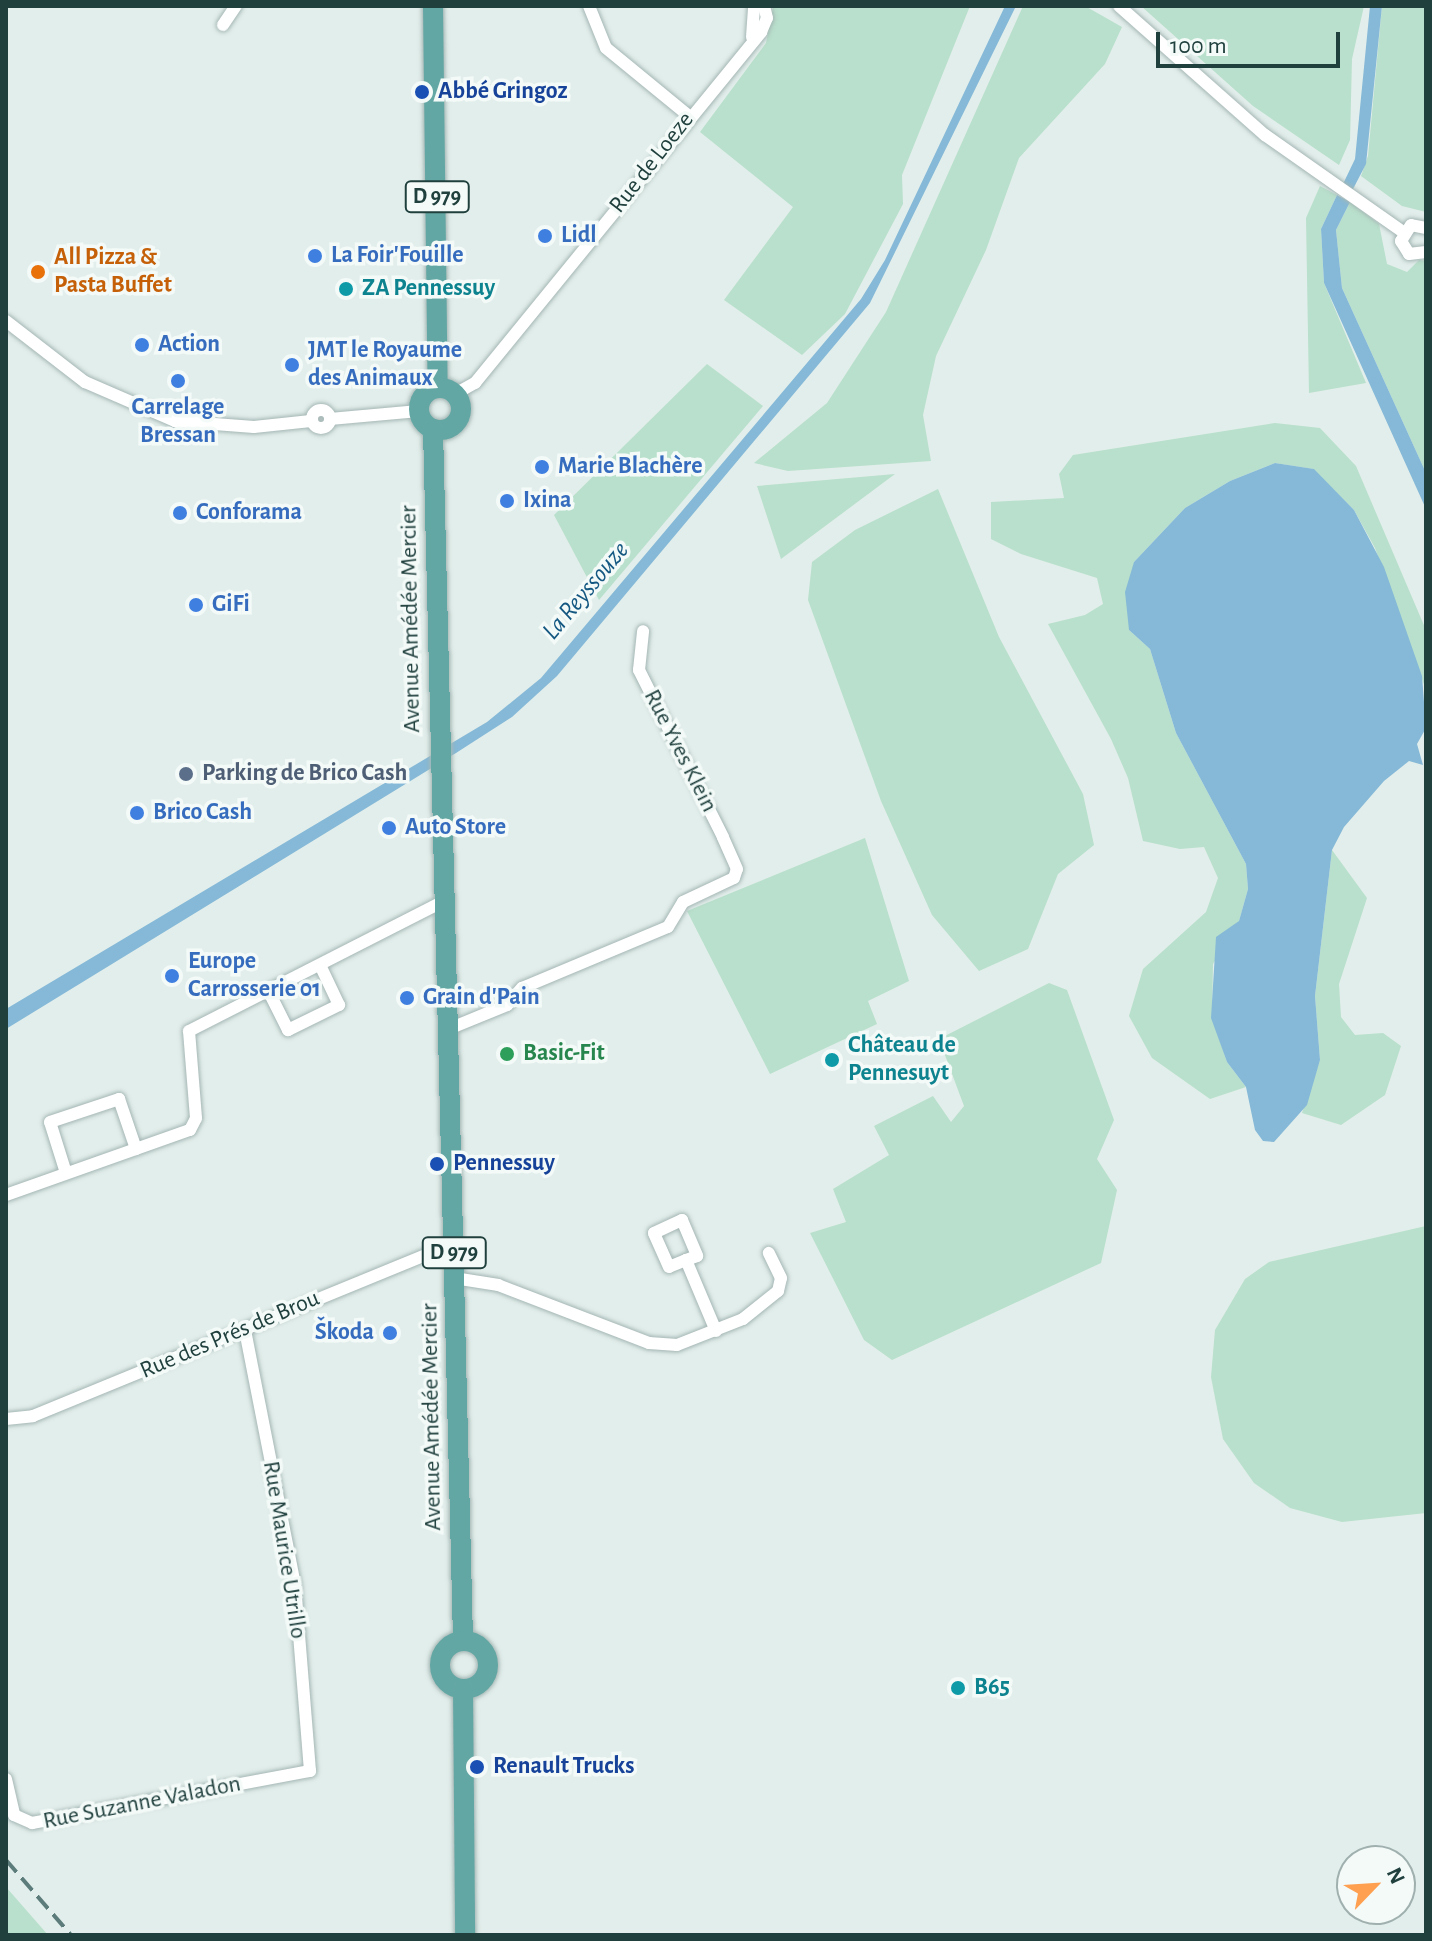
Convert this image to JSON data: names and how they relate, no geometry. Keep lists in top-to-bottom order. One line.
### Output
{"streets":{"main road":["D 979","Avenue Amédée Mercier"],"street":["Rue de Loeze","Rue Yves Klein","Rue des Prés de Brou","Rue Maurice Utrillo","Rue Suzanne Valadon"]},"crossings":[["Rue de Loeze","D 979"],["Rue de Loeze","Avenue Amédée Mercier"],["D 979","Avenue Amédée Mercier"],["Avenue Amédée Mercier","Rue Yves Klein"],["Avenue Amédée Mercier","Rue des Prés de Brou"],["Rue des Prés de Brou","Rue Maurice Utrillo"],["Rue Maurice Utrillo","Rue Suzanne Valadon"]],"water":["La Reyssouze"],"places":["Abbé Gringoz","Lidl","La Foir'Fouille","All Pizza & Pasta Buffet","ZA Pennessuy","Action","JMT le Royaume des Animaux","Carrelage Bressan","Marie Blachère","Ixina","Conforama","GiFi","Parking de Brico Cash","Brico Cash","Auto Store","Europe Carrosserie 01","Grain d'Pain","Basic-Fit","Château de Pennesuyt","Pennessuy","Škoda","B65","Renault Trucks"],"scale_bar":"100 m","north":"top right"}
